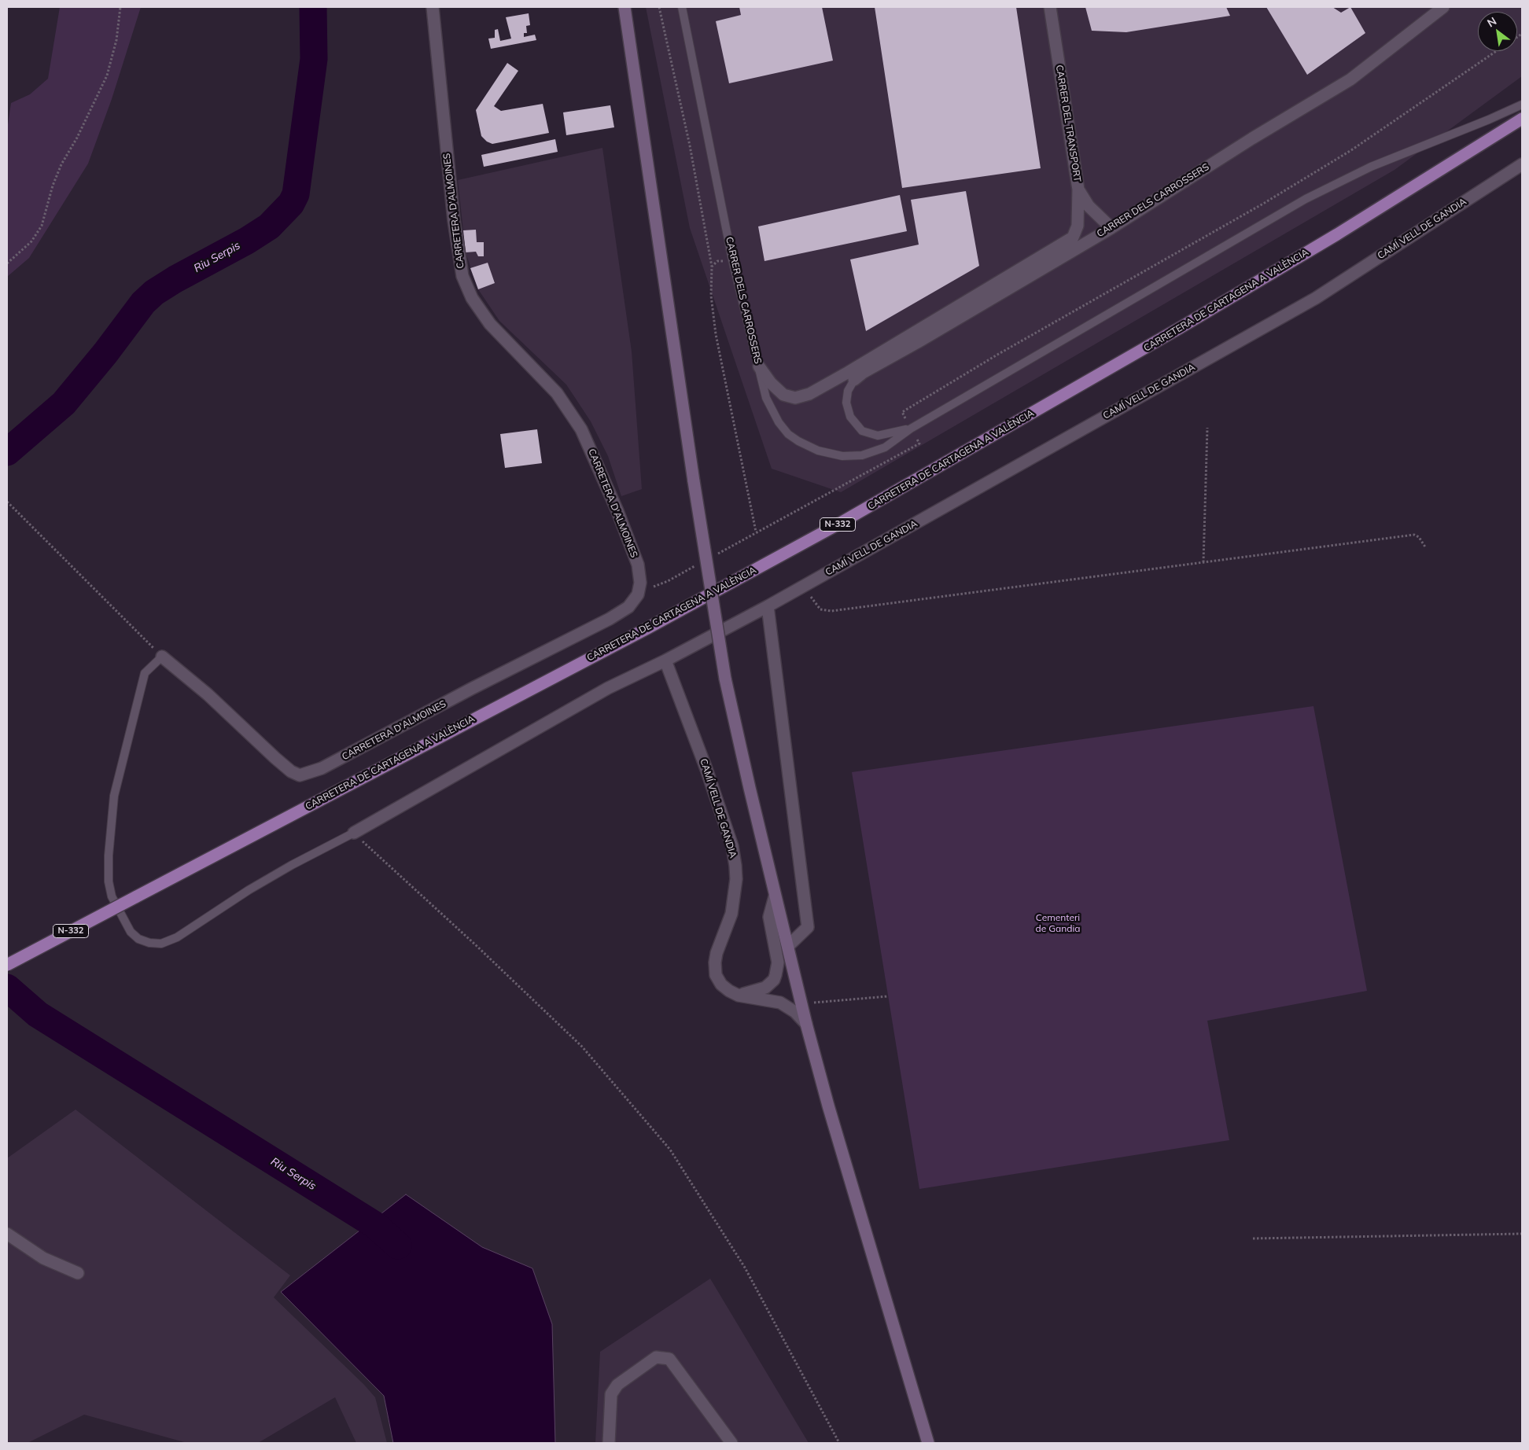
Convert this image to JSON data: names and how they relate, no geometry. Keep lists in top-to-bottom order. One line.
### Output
{"streets":{"highway":["CARRETERA DE CARTAGENA A VALÈNCIA","N-332"],"street":["CARRER DEL TRANSPORT","CARRER DELS CARROSSERS","CARRETERA D'ALMOINES","CAMÍ VELL DE GANDIA"]},"crossings":[["CARRER DEL TRANSPORT","CARRER DELS CARROSSERS"]],"water":["Riu Serpis"],"parks":["Cementeri de Gandia"],"north":"top left"}
